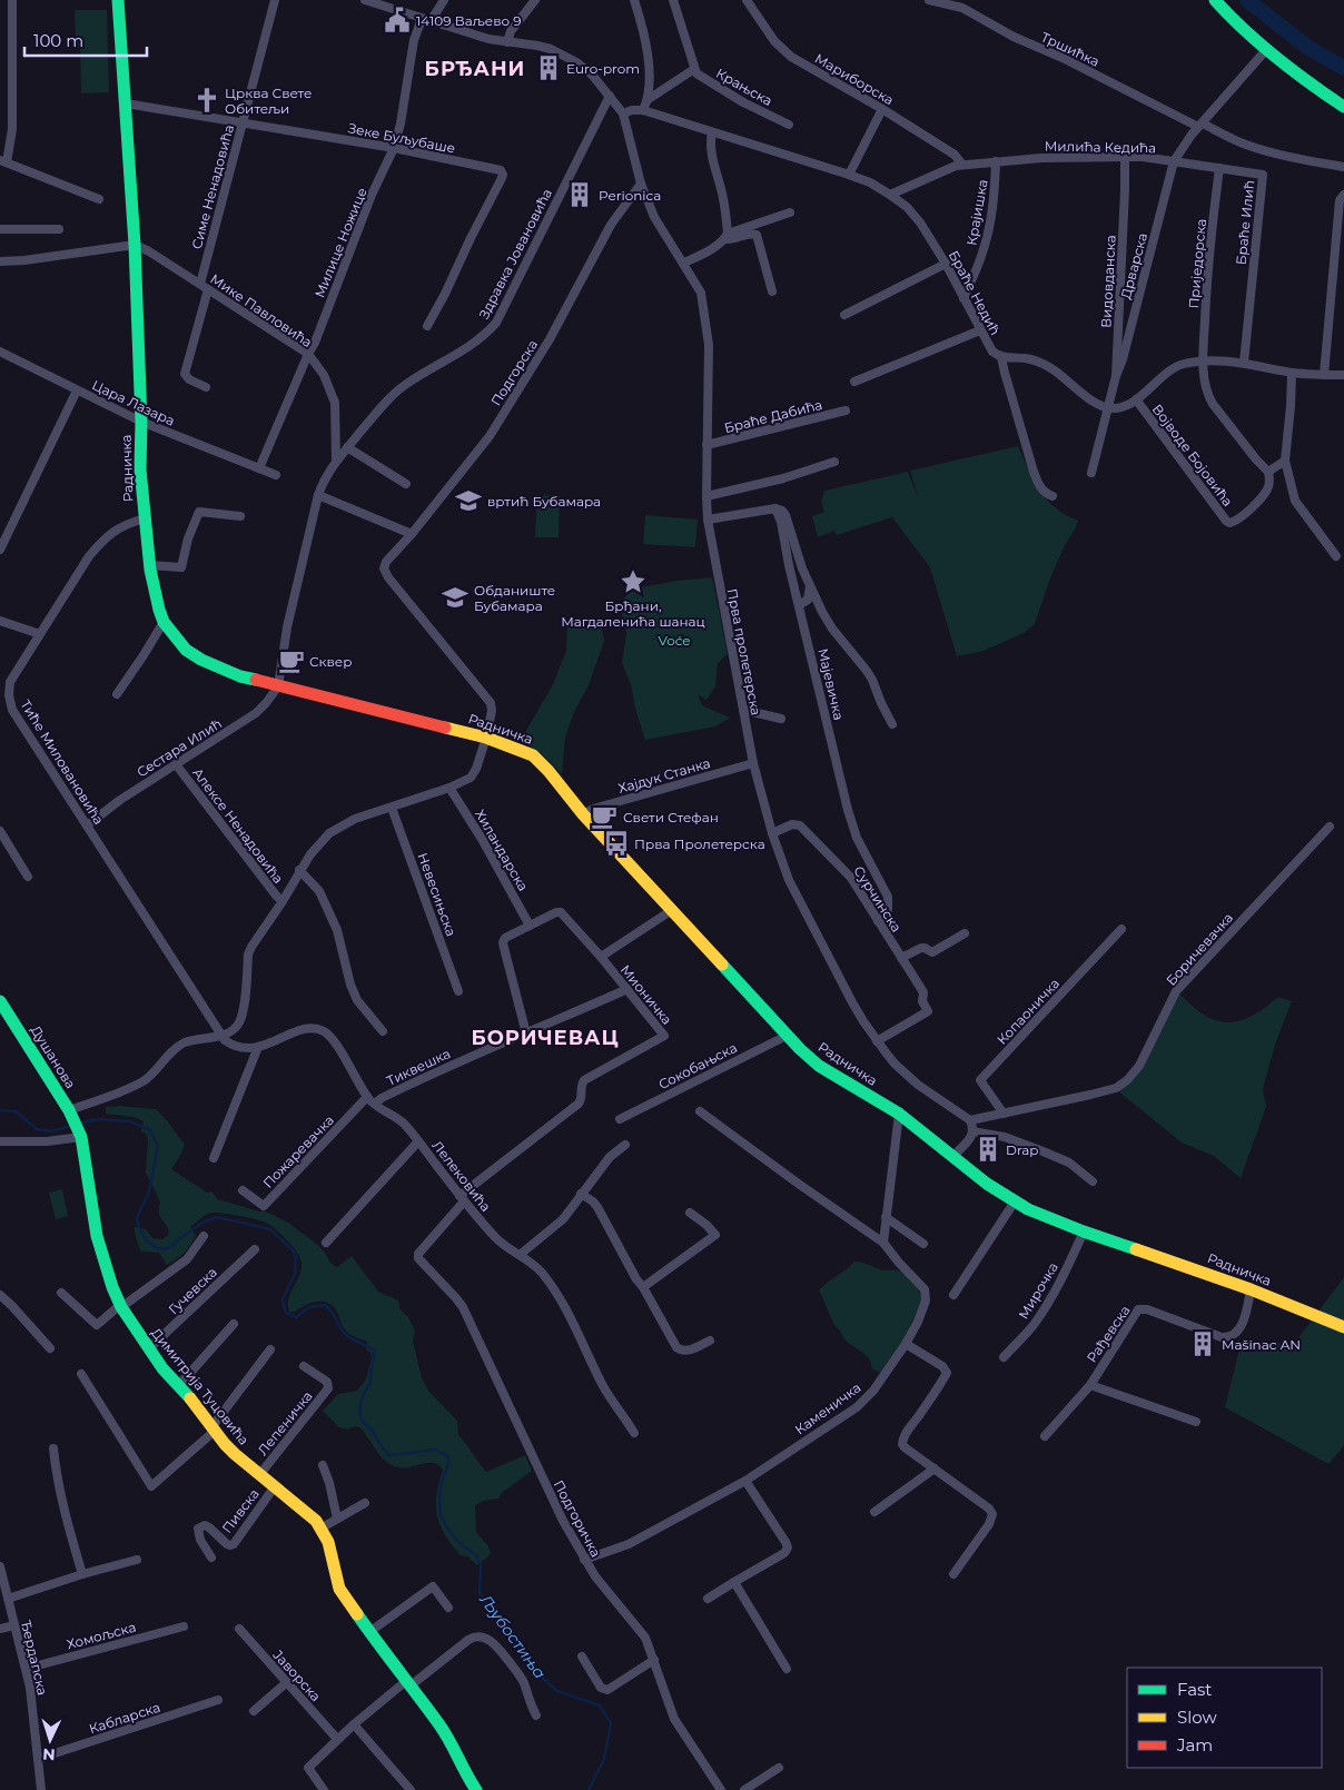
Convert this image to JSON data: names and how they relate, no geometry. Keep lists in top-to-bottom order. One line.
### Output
{"streets":{"street":["Тршићка","Мариборска","Крањска","Зеке Буљубаше","Милића Кедића","Симе Ненадовића","Крајишка","Браће Илић","Милице Ножице","Здравка Јовановића","Приједорска","Дрварска","Видовданска","Браће Недић","Мике Павловића","Подгорска","Цара Лазара","Браће Дабића","Војводе Бојовића","Радничка","Прва пролетерска","Мајевичка","Сестара Илић","Тиће Миловановића","Хајдук Станка","Алексе Ненадовића","Хиландарска","Невесињска","Сурчинска","Боричевачка","Мионичка","Копаоничка","Душанова","Сокобањска","Тиквешка","Пожаревачка","Лелековића","Гучевска","Мирочка","Рађевска","Димитрија Туцовића","Каменичка","Лепеничка","Пивска","Подгоричка","Хомољска","Ђердапска","Јаворска","Кабларска"]},"crossings":[["Тршићка","Милића Кедића"],["Мариборска","Милића Кедића"],["Зеке Буљубаше","Симе Ненадовића"],["Зеке Буљубаше","Милице Ножице"],["Зеке Буљубаше","Радничка"],["Милића Кедића","Крајишка"],["Милића Кедића","Браће Илић"],["Милића Кедића","Дрварска"],["Милића Кедића","Видовданска"],["Милића Кедића","Браће Недић"],["Симе Ненадовића","Мике Павловића"],["Крајишка","Браће Недић"],["Браће Илић","Приједорска"],["Браће Илић","Дрварска"],["Милице Ножице","Мике Павловића"],["Милице Ножице","Цара Лазара"],["Милице Ножице","Прва пролетерска"],["Здравка Јовановића","Мике Павловића"],["Здравка Јовановића","Радничка"],["Здравка Јовановића","Прва пролетерска"],["Здравка Јовановића","Сестара Илић"],["Дрварска","Видовданска"],["Браће Недић","Прва пролетерска"],["Мике Павловића","Радничка"],["Подгорска","Радничка"],["Подгорска","Прва пролетерска"],["Цара Лазара","Радничка"],["Браће Дабића","Прва пролетерска"],["Радничка","Сестара Илић"],["Радничка","Тиће Миловановића"],["Радничка","Хајдук Станка"],["Радничка","Мионичка"],["Радничка","Сокобањска"],["Радничка","Мирочка"],["Радничка","Рађевска"],["Прва пролетерска","Хајдук Станка"],["Прва пролетерска","Сурчинска"],["Прва пролетерска","Боричевачка"],["Мајевичка","Сурчинска"],["Сестара Илић","Тиће Миловановића"],["Сестара Илић","Алексе Ненадовића"],["Тиће Миловановића","Лелековића"],["Боричевачка","Копаоничка"],["Мионичка","Тиквешка"],["Мионичка","Лелековића"],["Мионичка","Подгоричка"],["Душанова","Димитрија Туцовића"],["Тиквешка","Лелековића"],["Пожаревачка","Лелековића"],["Гучевска","Димитрија Туцовића"],["Димитрија Туцовића","Лепеничка"],["Димитрија Туцовића","Пивска"],["Каменичка","Подгоричка"],["Хомољска","Ђердапска"],["Ђердапска","Кабларска"]],"districts":["БРЂАНИ","БОРИЧЕВАЦ"],"water":["Љубостиња"],"parks":["Voće"],"places":{"public building":["14109 Ваљево 9"],"building":["Euro-prom","Perionica","Drap","Mašinac AN"],"church":["Црква Свете Обитељи"],"school or university":["вртић Бубамара","Обданиште Бубамара"],"place":["Брђани, Магдаленића шанац"],"cafe":["Сквер","Свети Стефан"],"bus stop":["Прва Пролетерска"]},"legend":["Fast","Slow","Jam"],"scale_bar":"100 m","north":"bottom"}
